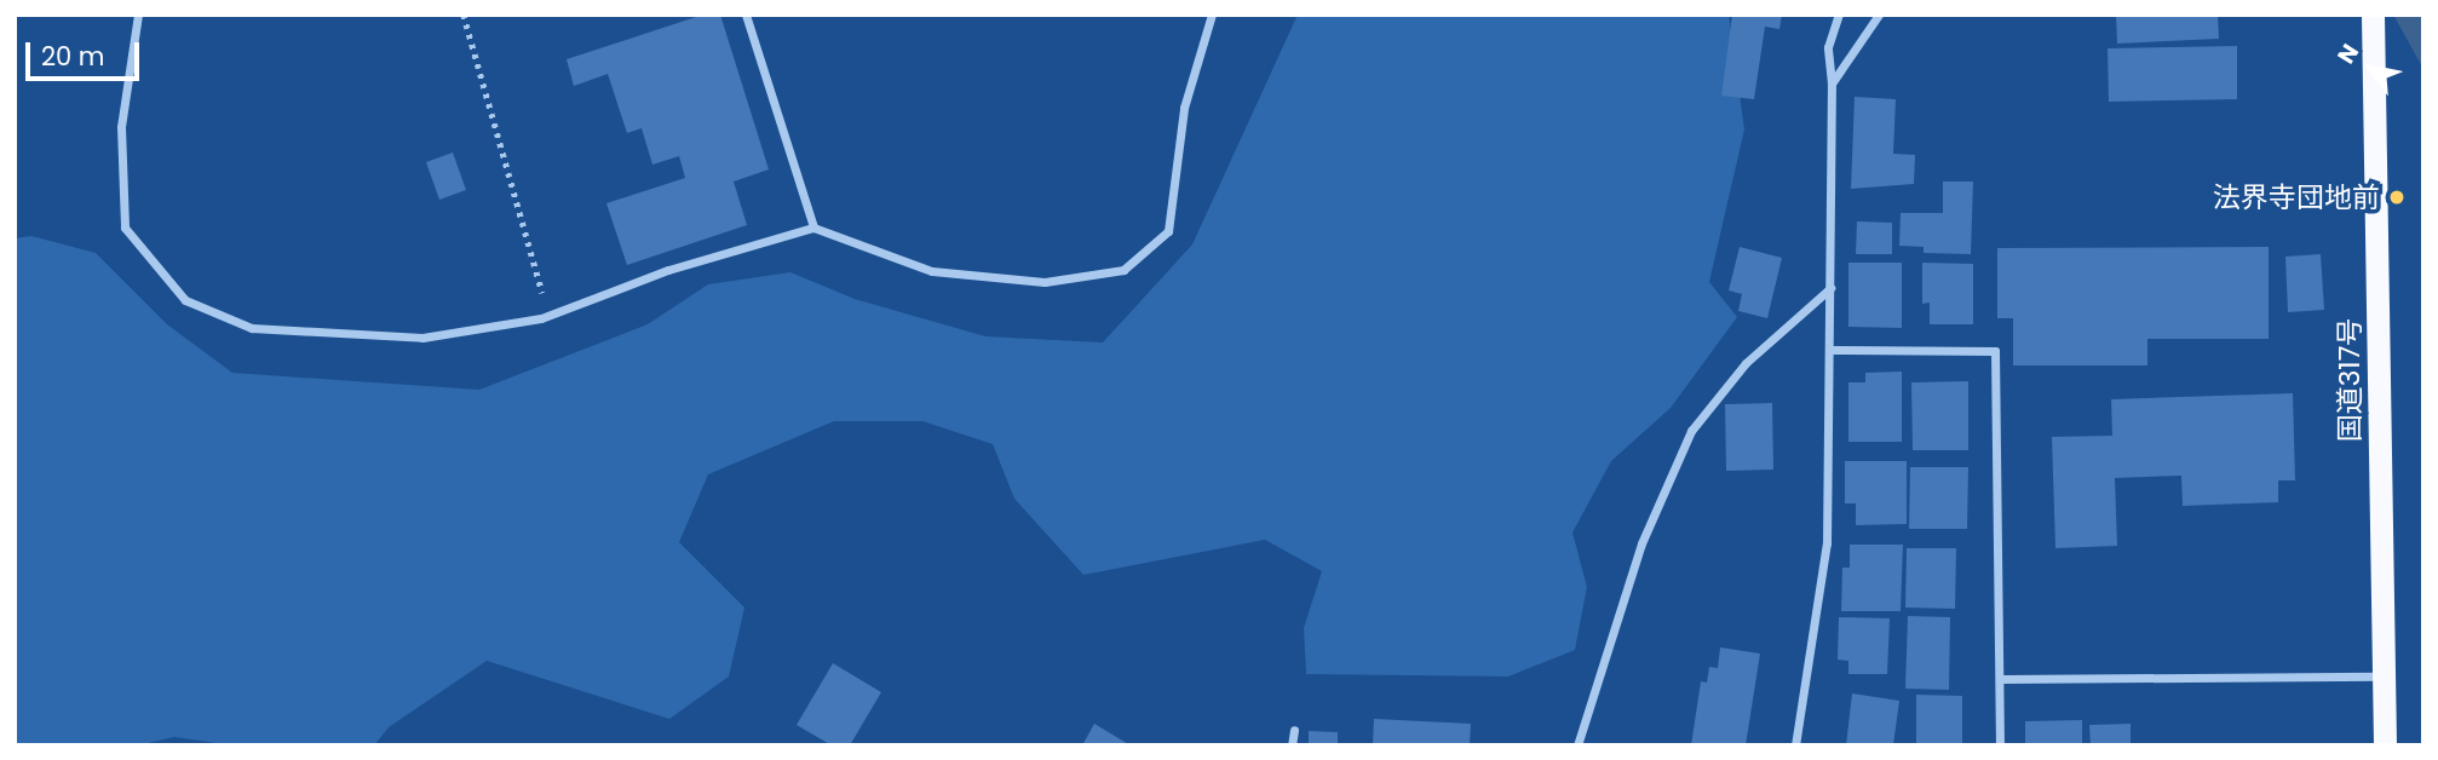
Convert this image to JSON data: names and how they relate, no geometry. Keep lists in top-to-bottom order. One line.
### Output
{"streets":{"highway":["国道317号"]},"places":["法界寺団地前"],"scale_bar":"20 m","north":"top left"}
